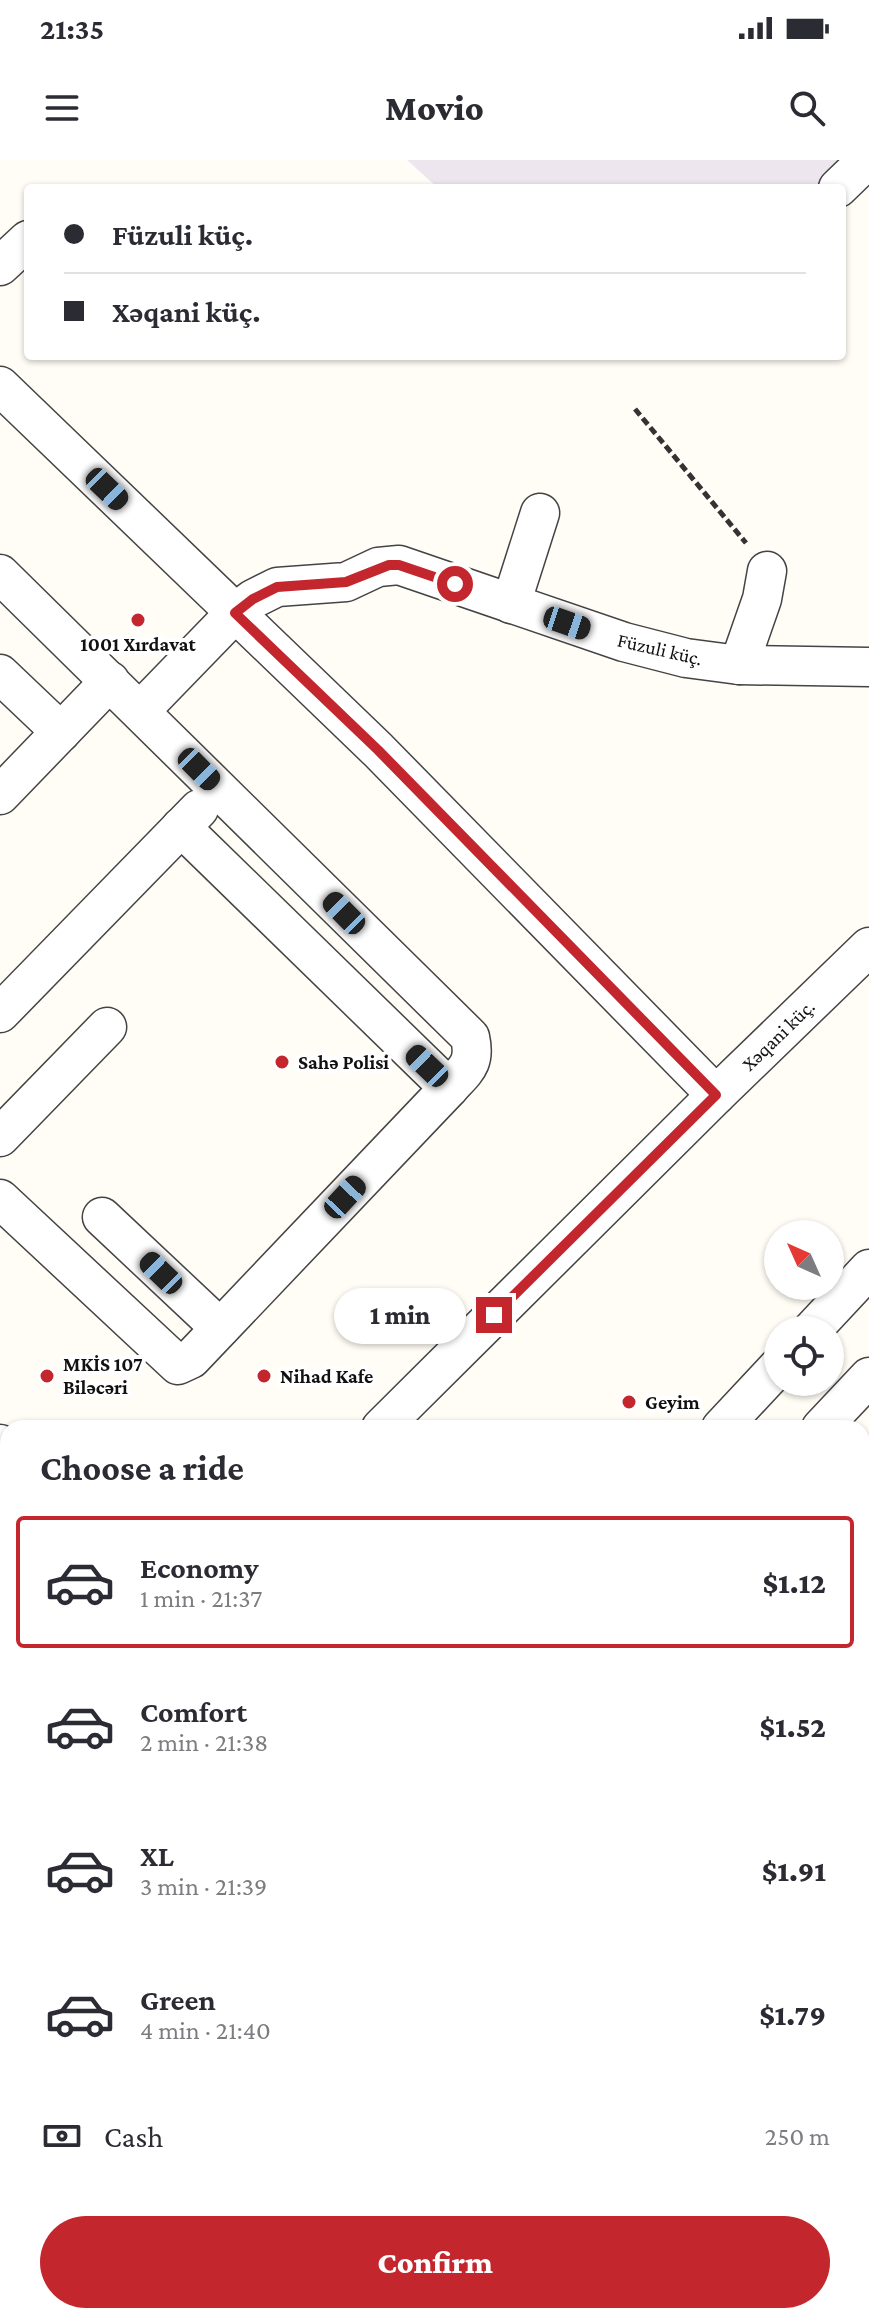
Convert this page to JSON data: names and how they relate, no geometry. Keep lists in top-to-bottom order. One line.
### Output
{"streets":{"street":["Füzuli küç.","Xəqani küç."]},"places":["1001 Xırdavat","Sahə Polisi","MKİS 107 Biləcəri","Nihad Kafe","Geyim"],"north":"top left","page":{"status":"21:35","header":"Movio","banner":["Füzuli küç.","Xəqani küç."],"bubble":"1 min","heading":"Choose a ride","list":[{"name":"Economy","note":"1 min · 21:37","value":"$1.12"},{"name":"Comfort","note":"2 min · 21:38","value":"$1.52"},{"name":"XL","note":"3 min · 21:39","value":"$1.91"},{"name":"Green","note":"4 min · 21:40","value":"$1.79"}],"pay":["Cash","250 m"],"buttons":"Confirm"}}
